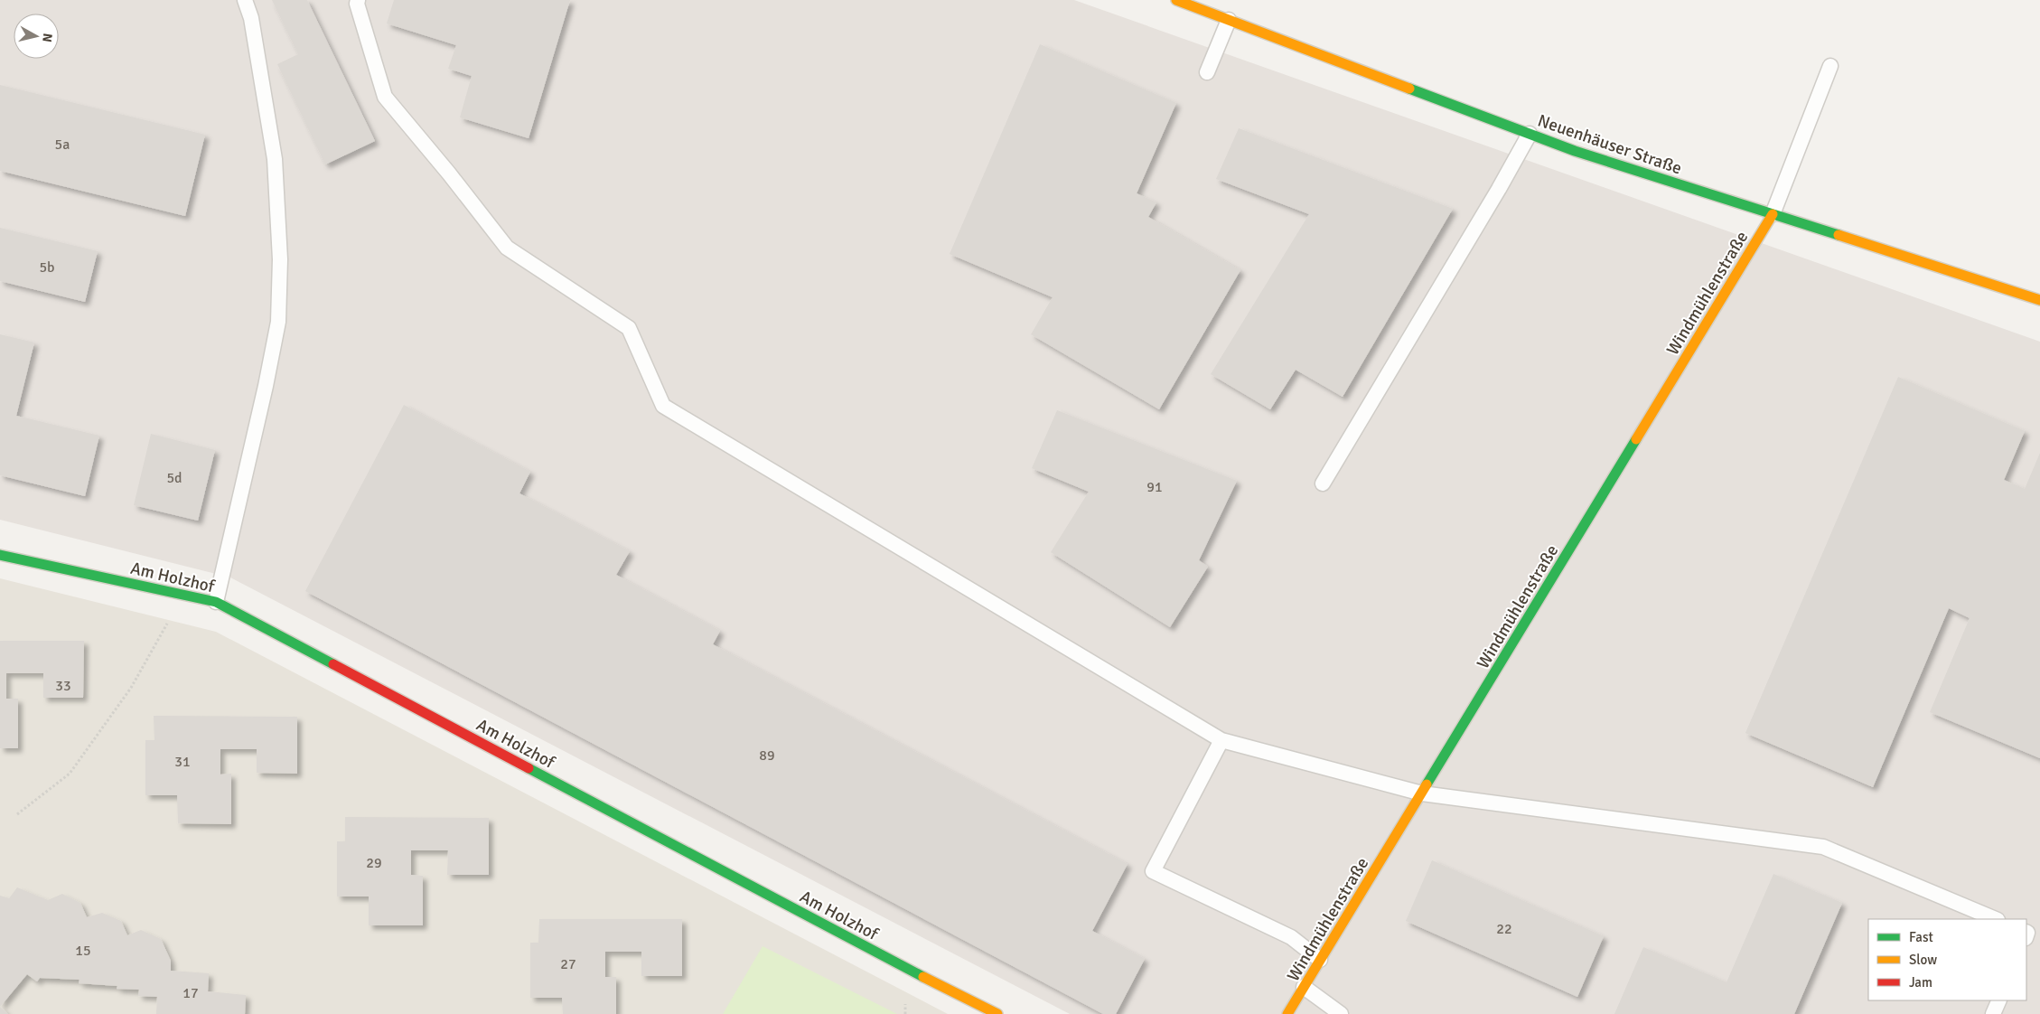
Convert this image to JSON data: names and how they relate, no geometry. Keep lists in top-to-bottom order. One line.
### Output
{"streets":{"street":["Neuenhäuser Straße","Windmühlenstraße","Am Holzhof"]},"crossings":[["Neuenhäuser Straße","Windmühlenstraße"]],"house_numbers":["5a","5b","5d","91","33","89","31","29","22","15","27","17"],"legend":["Fast","Slow","Jam"],"north":"right"}
